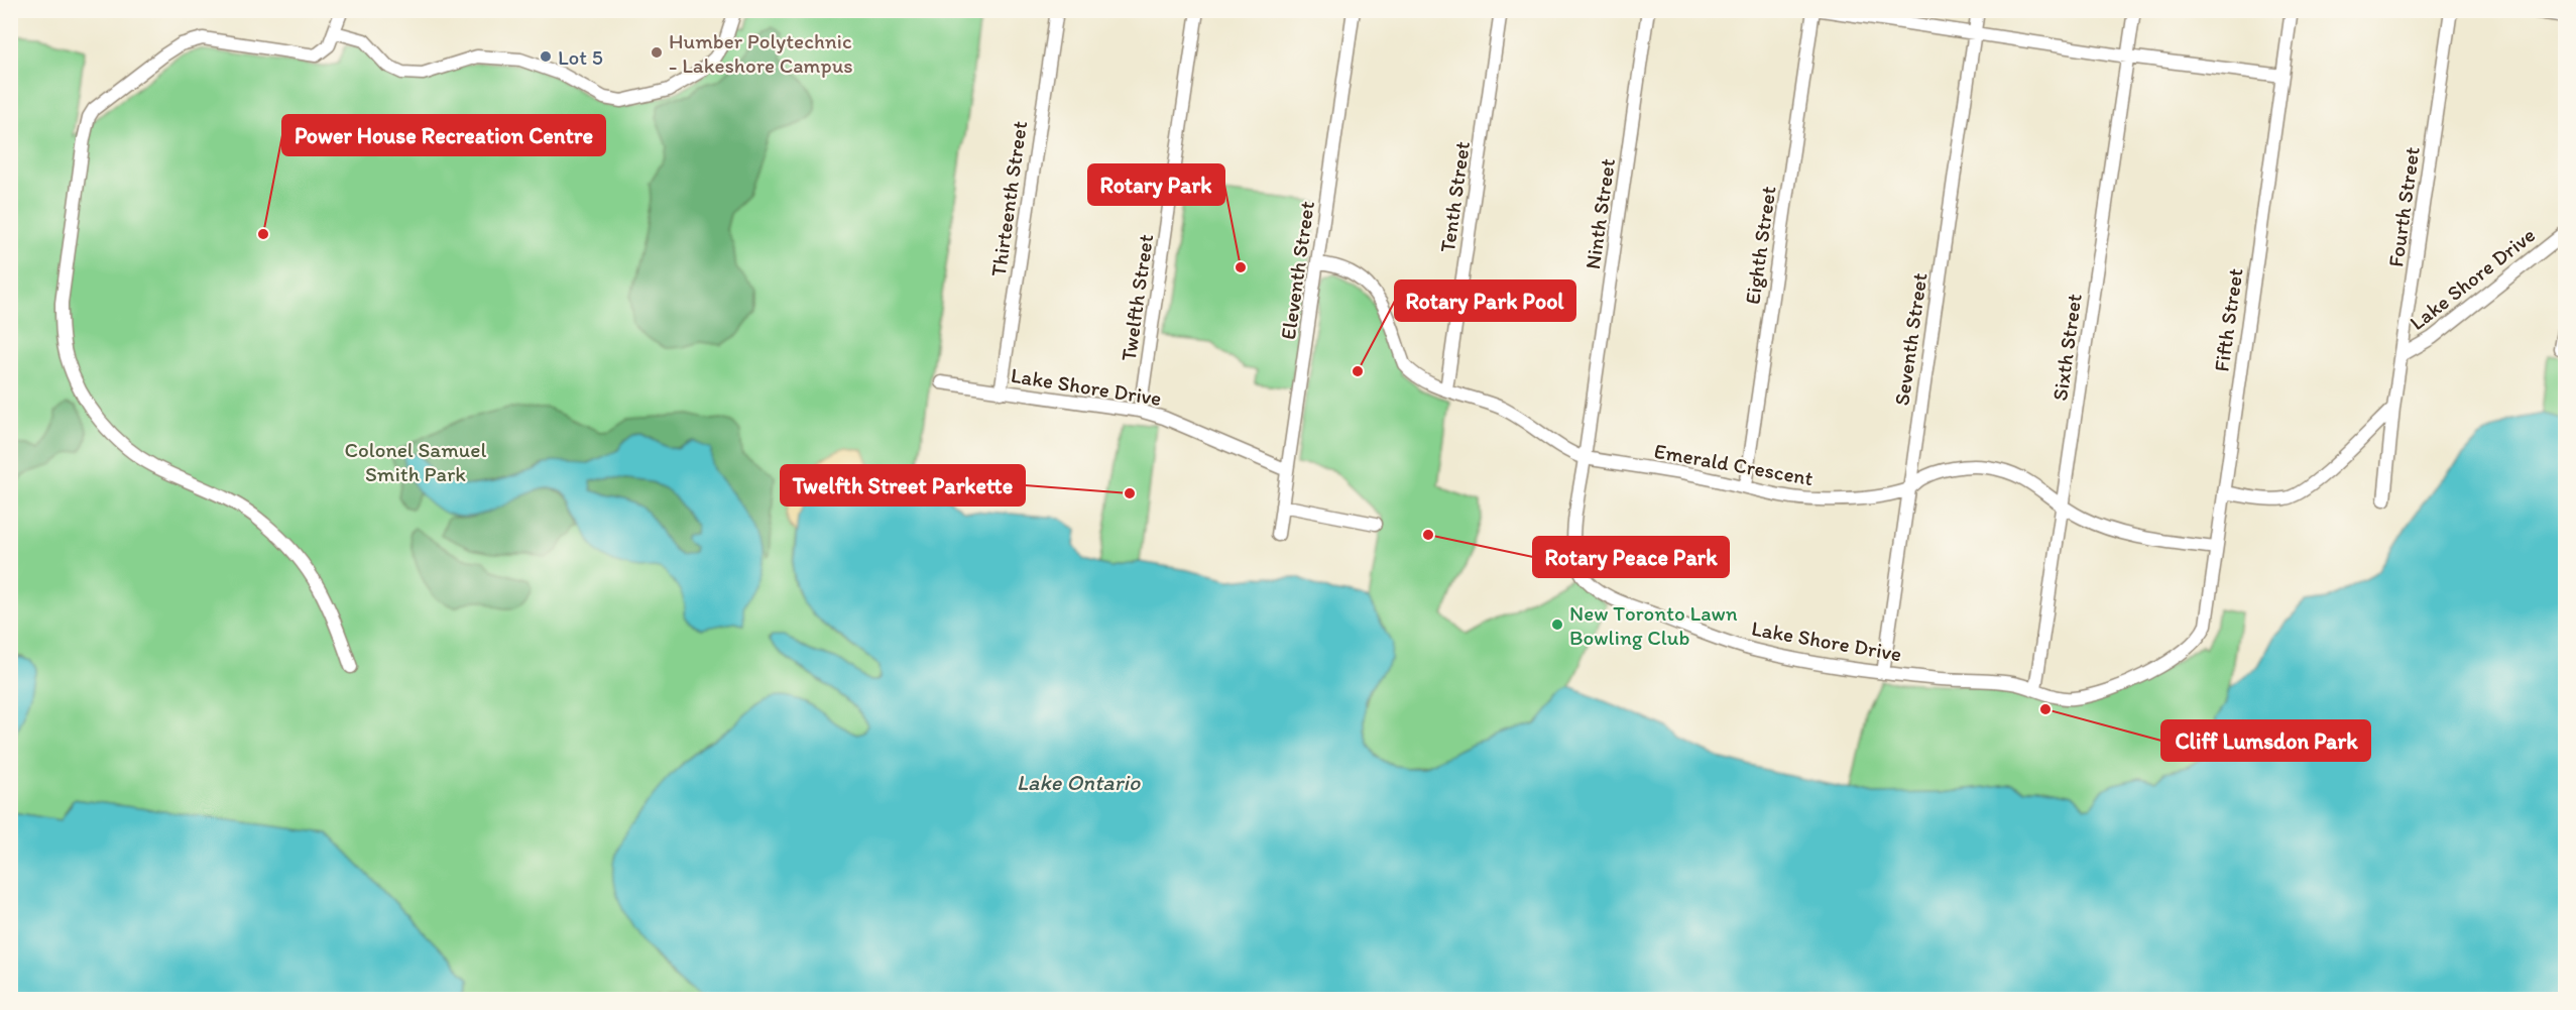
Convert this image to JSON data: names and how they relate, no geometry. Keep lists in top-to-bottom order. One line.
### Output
{"streets":{"street":["Tenth Street","Thirteenth Street","Fourth Street","Ninth Street","Eighth Street","Eleventh Street","Lake Shore Drive","Twelfth Street","Fifth Street","Seventh Street","Sixth Street","Emerald Crescent"]},"crossings":[["Thirteenth Street","Lake Shore Drive"],["Fourth Street","Lake Shore Drive"],["Ninth Street","Lake Shore Drive"],["Ninth Street","Emerald Crescent"],["Eighth Street","Emerald Crescent"],["Eleventh Street","Lake Shore Drive"],["Lake Shore Drive","Twelfth Street"],["Lake Shore Drive","Fifth Street"],["Lake Shore Drive","Seventh Street"],["Lake Shore Drive","Sixth Street"],["Lake Shore Drive","Emerald Crescent"],["Fifth Street","Emerald Crescent"],["Seventh Street","Emerald Crescent"],["Sixth Street","Emerald Crescent"]],"water":["Lake Ontario"],"parks":["Colonel Samuel Smith Park"],"places":["Humber Polytechnic - Lakeshore Campus","Lot 5","Power House Recreation Centre","Rotary Park","Rotary Park Pool","Twelfth Street Parkette","Rotary Peace Park","New Toronto Lawn Bowling Club","Cliff Lumsdon Park"]}
